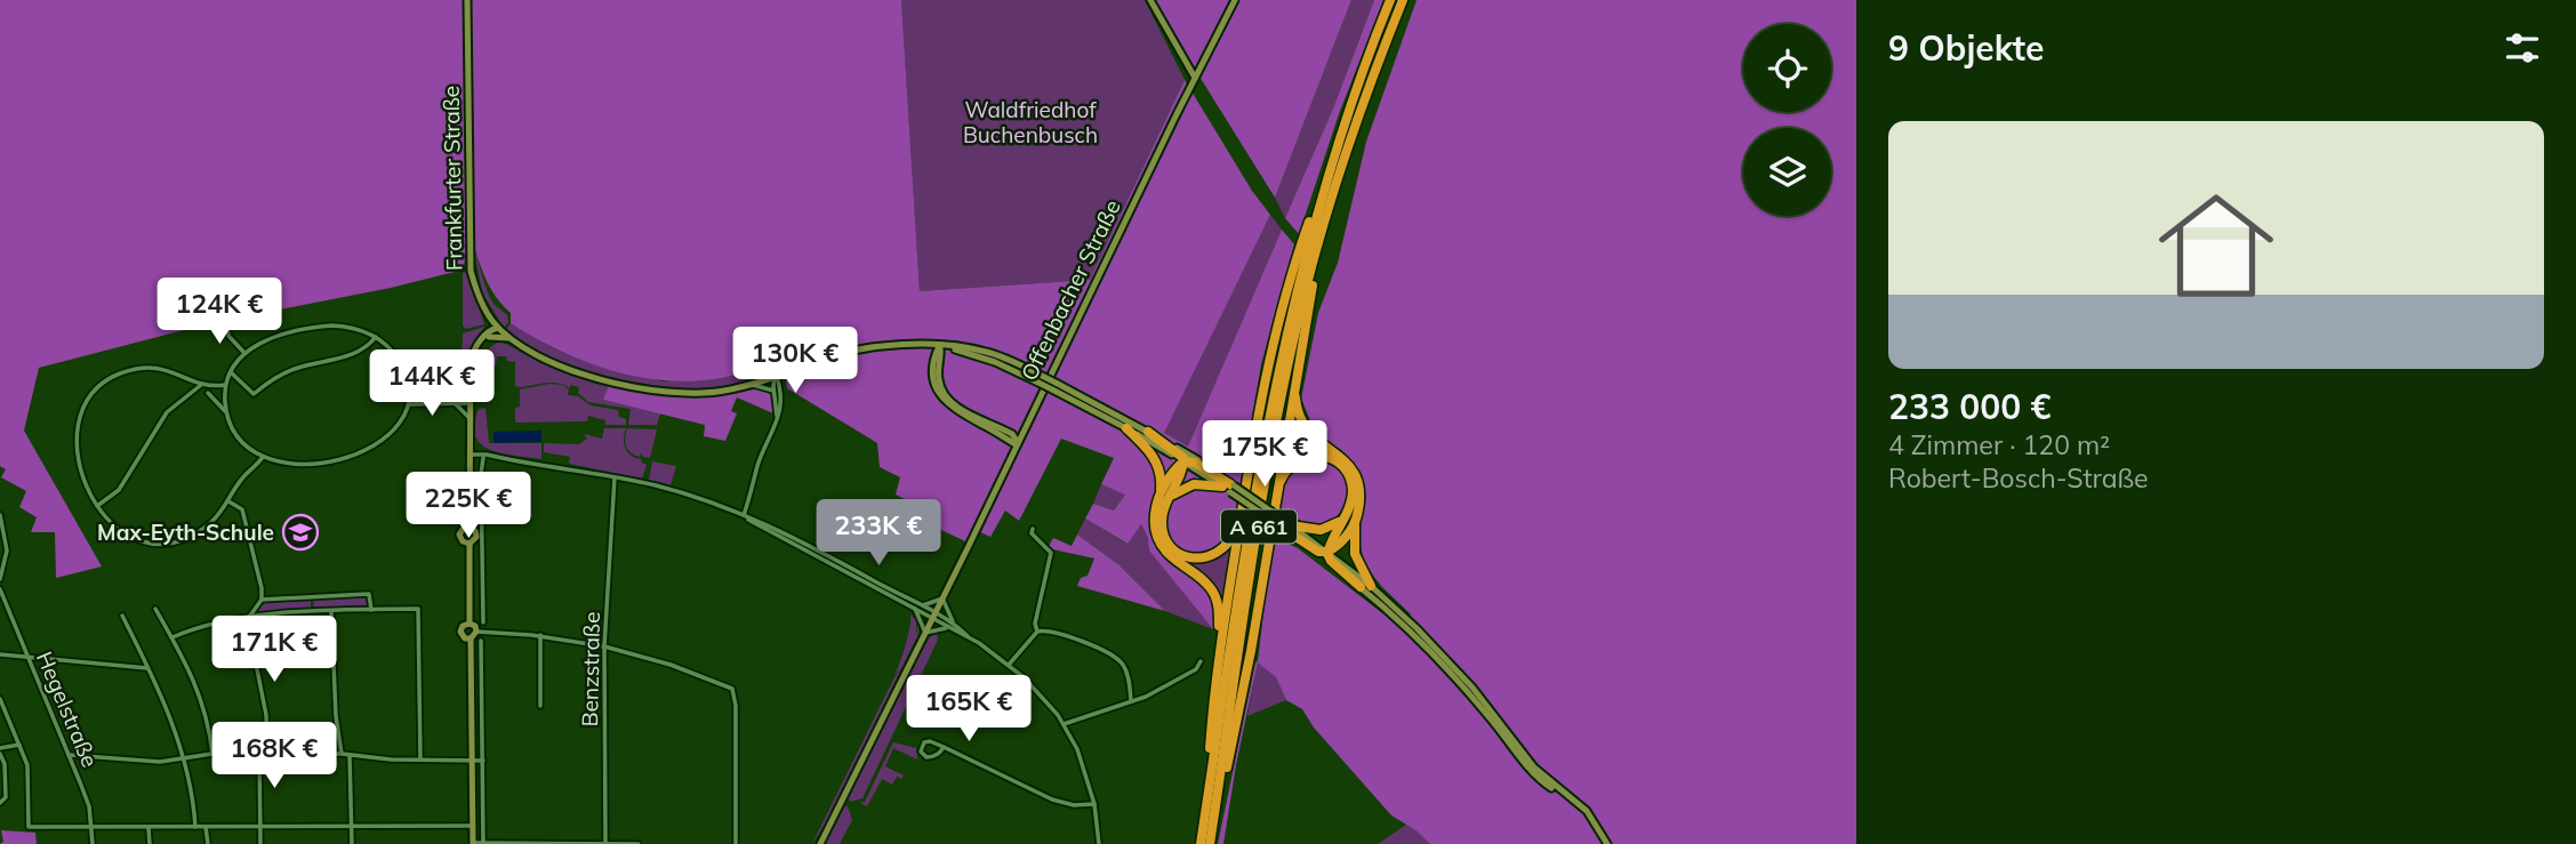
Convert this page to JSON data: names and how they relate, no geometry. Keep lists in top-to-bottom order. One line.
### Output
{"streets":{"highway":["A 661"],"main road":["Frankfurter Straße","Offenbacher Straße"],"street":["Benzstraße","Hegelstraße"]},"parks":["Waldfriedhof Buchenbusch"],"places":{"school or university":["Max-Eyth-Schule"]},"page":{"heading":"9 Objekte","list":[{"name":"233 000 €","note":"4 Zimmer · 120 m² · Robert-Bosch-Straße"}],"price":["124K €","130K €","144K €","175K €","225K €","233K €","171K €","165K €","168K €"]}}
